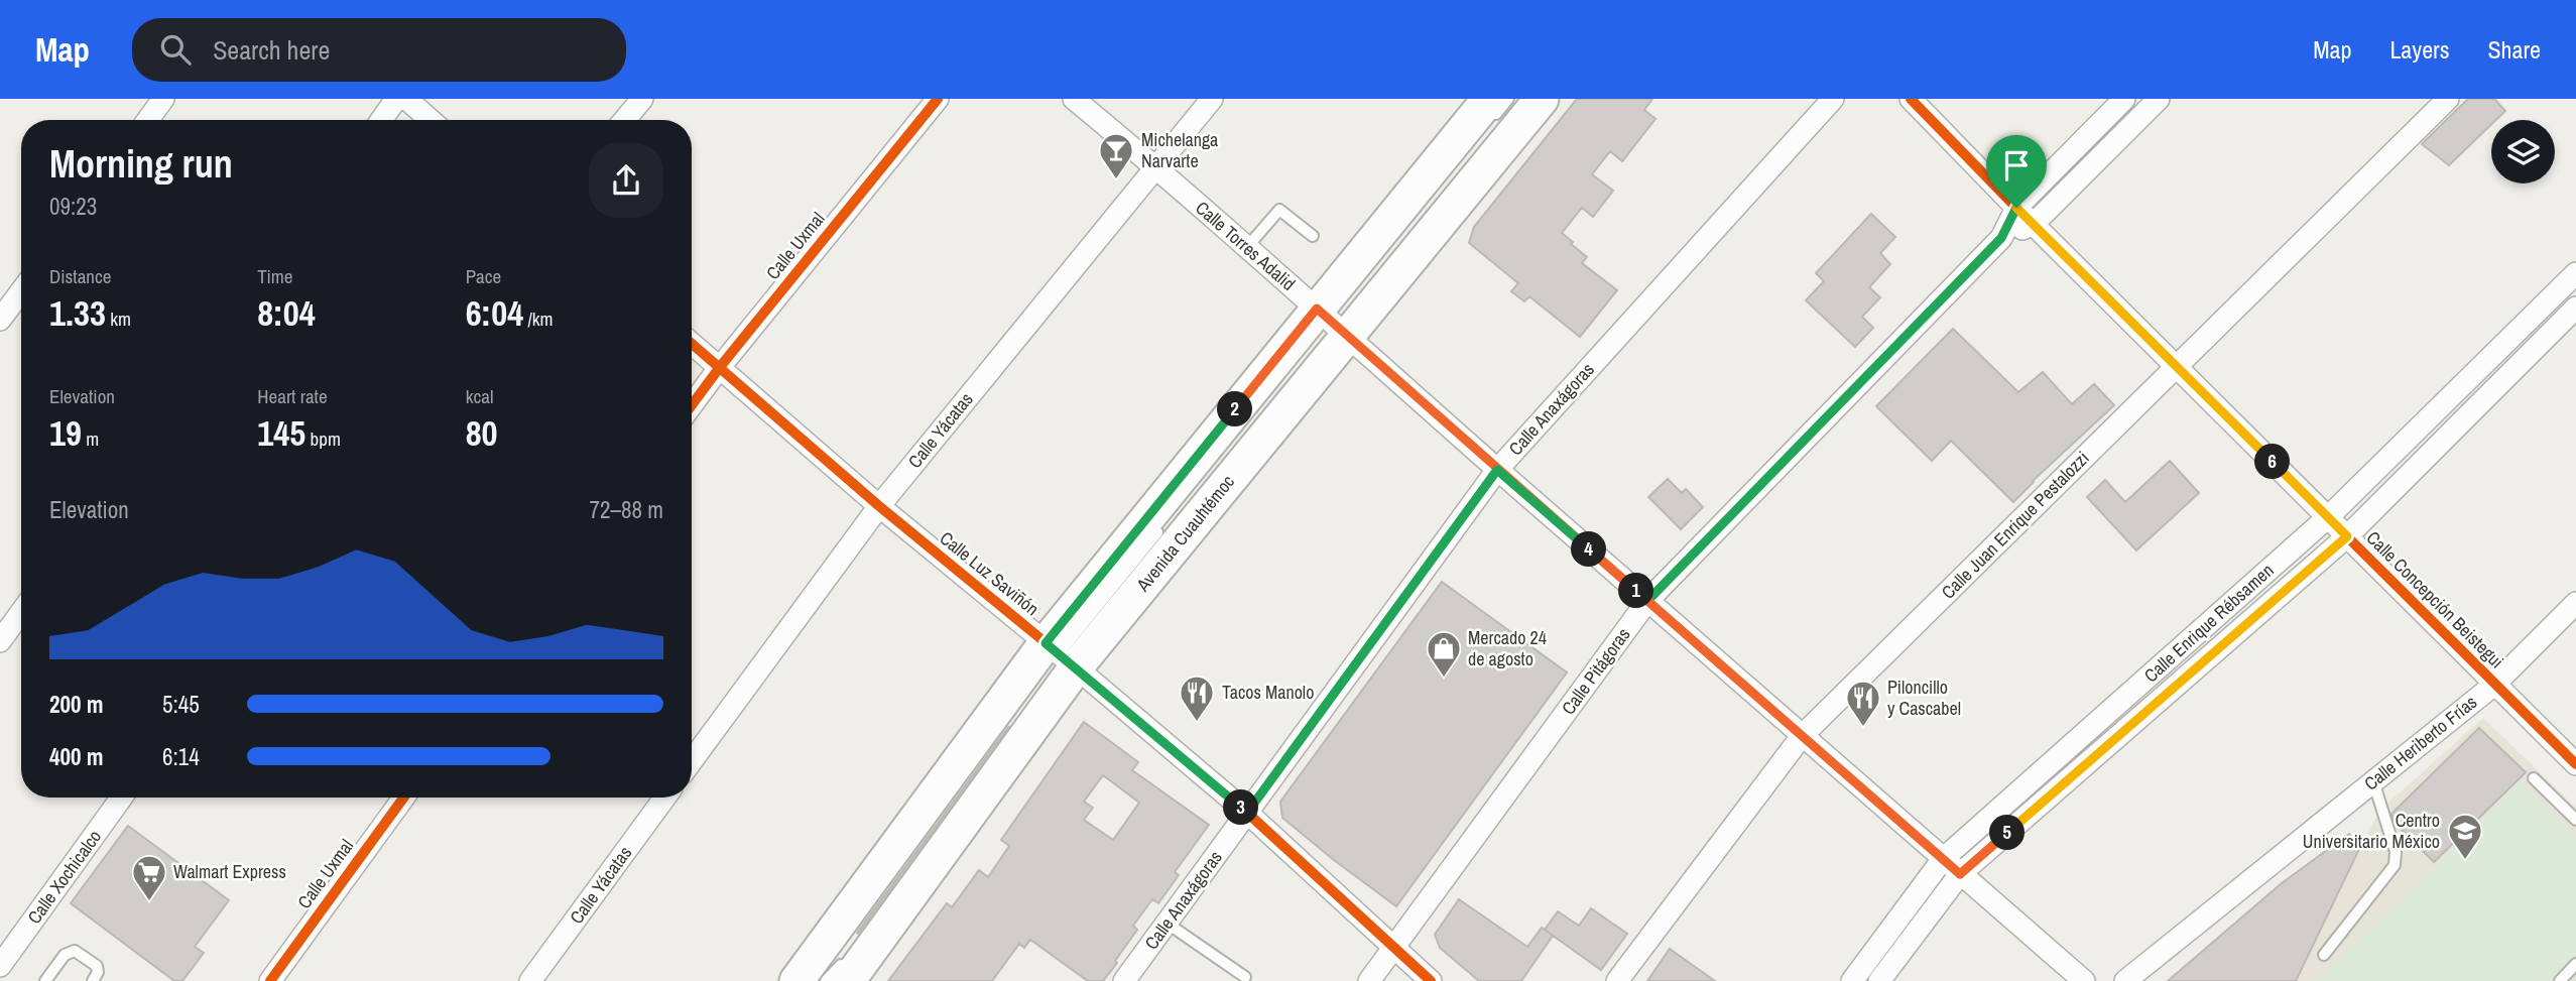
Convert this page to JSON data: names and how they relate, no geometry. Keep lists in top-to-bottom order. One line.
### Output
{"streets":{"main road":["Avenida Cuauhtémoc"],"street":["Calle Uxmal","Calle Torres Adalid","Calle Anaxágoras","Calle Yácatas","Calle Juan Enrique Pestalozzi","Calle Luz Saviñón","Calle Concepción Beistegui","Calle Enrique Rébsamen","Calle Pitágoras","Calle Heriberto Frías","Calle Xochicalco"]},"crossings":[["Calle Uxmal","Calle Luz Saviñón"],["Calle Torres Adalid","Calle Anaxágoras"],["Calle Torres Adalid","Calle Yácatas"],["Calle Torres Adalid","Calle Juan Enrique Pestalozzi"],["Calle Torres Adalid","Avenida Cuauhtémoc"],["Calle Torres Adalid","Calle Enrique Rébsamen"],["Calle Torres Adalid","Calle Pitágoras"],["Calle Anaxágoras","Calle Luz Saviñón"],["Calle Yácatas","Calle Luz Saviñón"],["Calle Juan Enrique Pestalozzi","Calle Concepción Beistegui"],["Avenida Cuauhtémoc","Calle Luz Saviñón"],["Calle Luz Saviñón","Calle Pitágoras"],["Calle Concepción Beistegui","Calle Enrique Rébsamen"],["Calle Concepción Beistegui","Calle Pitágoras"],["Calle Concepción Beistegui","Calle Heriberto Frías"]],"places":{"bar":["Michelanga Narvarte"],"shop":["Mercado 24 de agosto"],"restaurant":["Tacos Manolo","Piloncillo y Cascabel"],"school or university":["Centro Universitario México"],"supermarket":["Walmart Express"]},"page":{"header":"Map","search":"Search here","nav":["Map","Layers","Share"],"heading":["Morning run","09:23"],"stats":[["Distance","1.33 km"],["Time","8:04"],["Pace","6:04 /km"],["Elevation","19 m"],["Heart rate","145 bpm"],["kcal","80"]],"pins":["2","6","4","1","3","5"],"chart":["Elevation","72–88 m"],"list":[{"name":"200 m","note":"5:45"},{"name":"400 m","note":"6:14"}]}}
